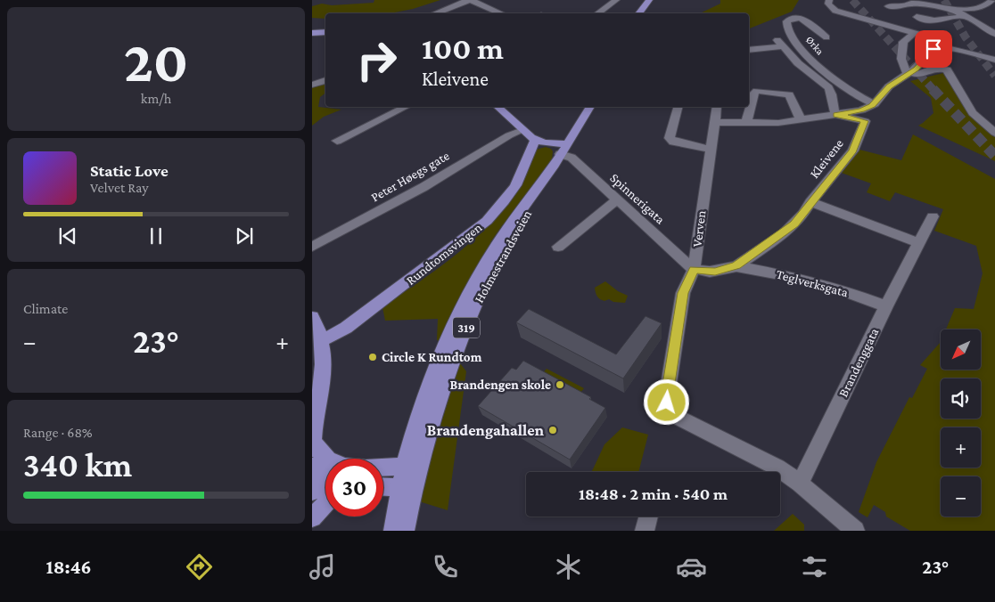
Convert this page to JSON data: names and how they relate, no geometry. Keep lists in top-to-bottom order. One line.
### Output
{"streets":{"main road":["Rundtomsvingen","Holmestrandsveien","319"],"street":["Ørka","Kleivene","Peter Høegs gate","Spinnerigata","Verven","Teglverksgata","Brandenggata"]},"crossings":[["Kleivene","Spinnerigata"],["Kleivene","Verven"],["Kleivene","Teglverksgata"],["Spinnerigata","Verven"],["Spinnerigata","Holmestrandsveien"],["Verven","Brandenggata"],["Holmestrandsveien","319"],["Teglverksgata","Brandenggata"]],"places":["Circle K Rundtom","Brandengen skole","Brandengahallen"],"north":"bottom left","page":{"tile":[["20","km/h"],"Climate",["Range · 68%","340 km"]],"turn":["100 m","Kleivene"],"song":["Static Love","Velvet Ray"],"heat":["−","23°","+"],"map_buttons":["+","−"],"limit":"30","trip":"18:48 · 2 min · 540 m","tabs":["18:46","23°"]}}
